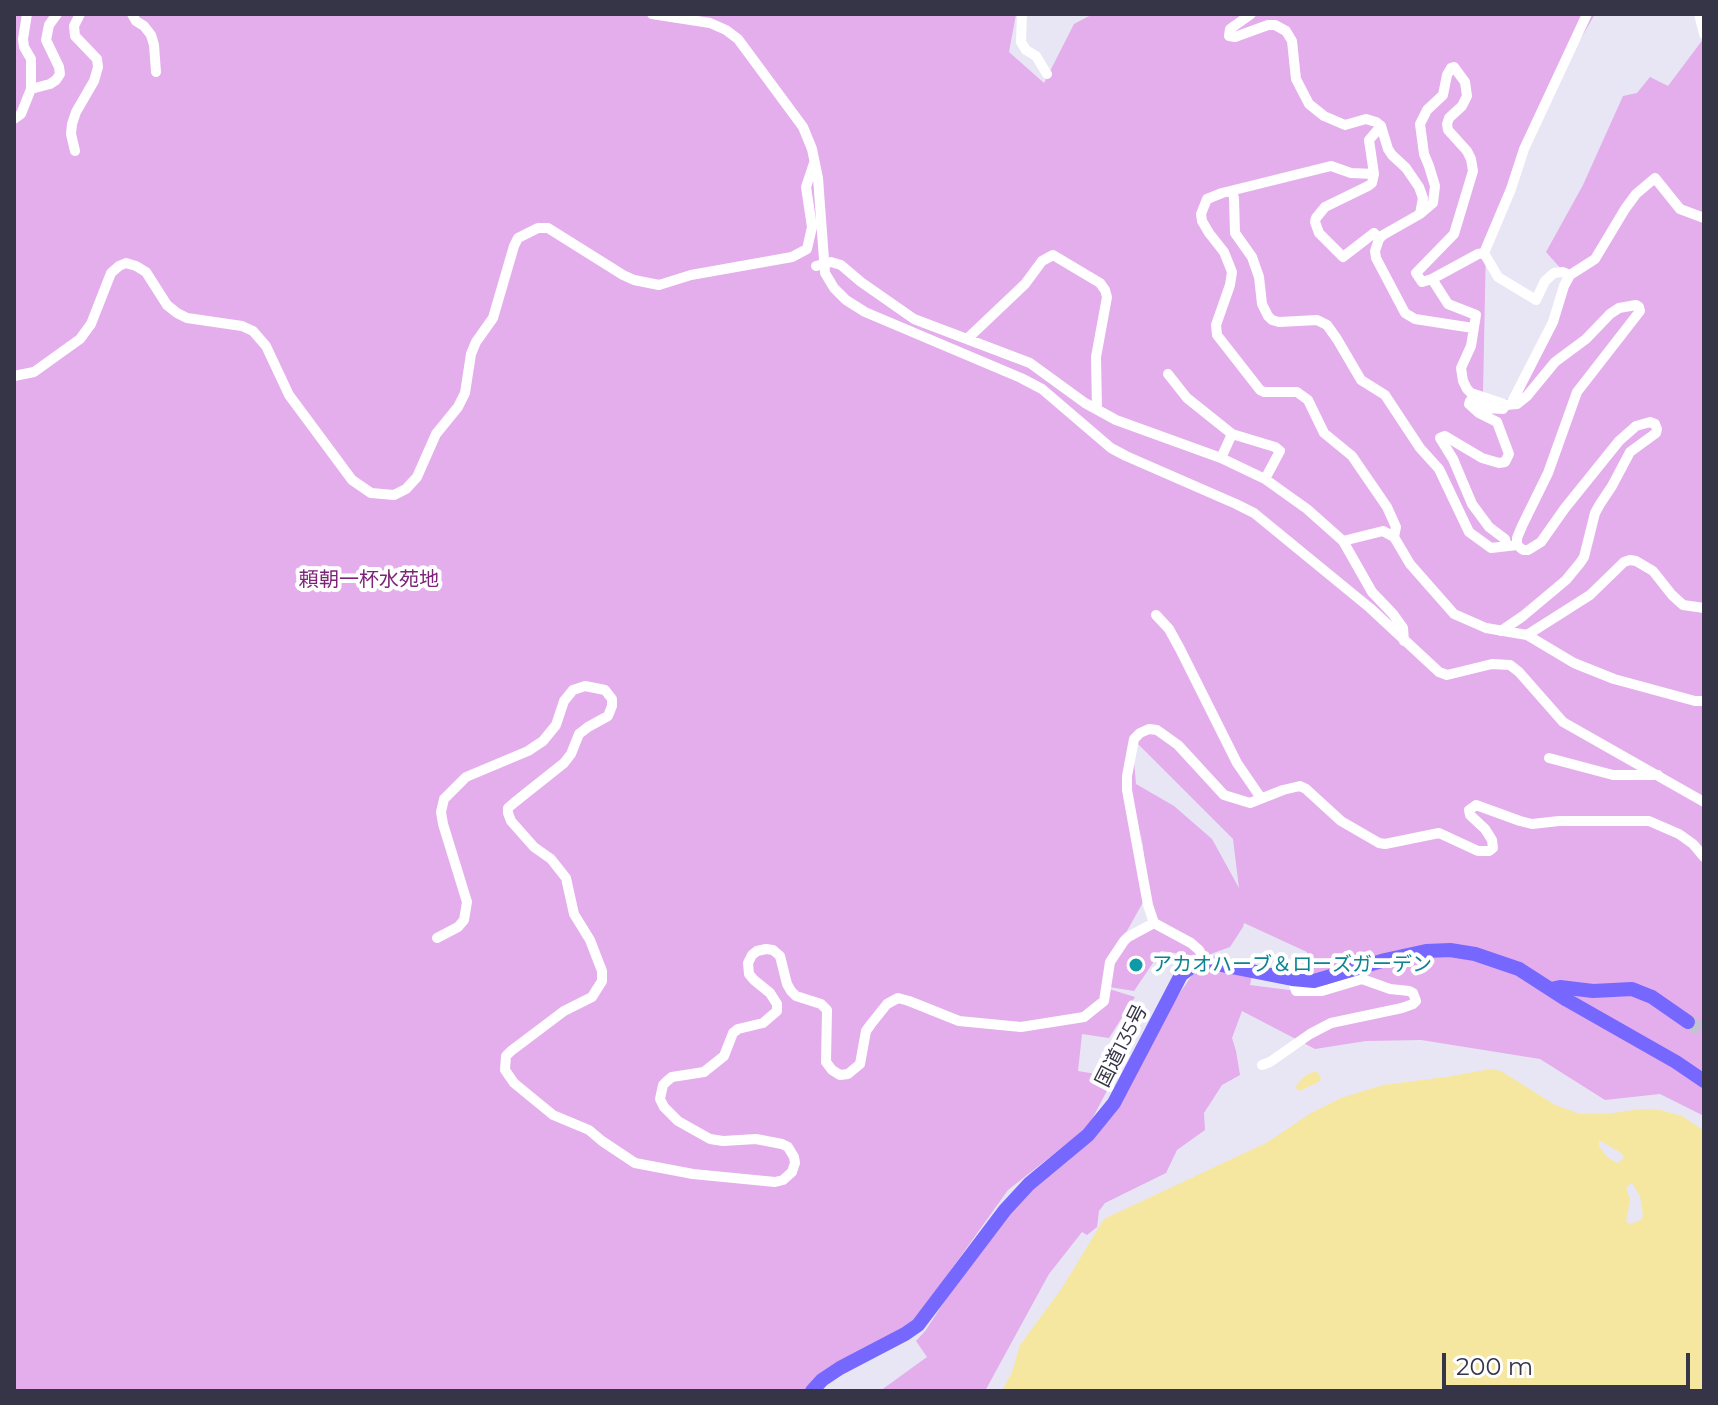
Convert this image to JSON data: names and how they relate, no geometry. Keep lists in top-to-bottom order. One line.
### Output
{"streets":{"highway":["国道135号"]},"parks":["頼朝一杯水苑地"],"places":["アカオハーブ＆ローズガーデン"],"scale_bar":"200 m"}
